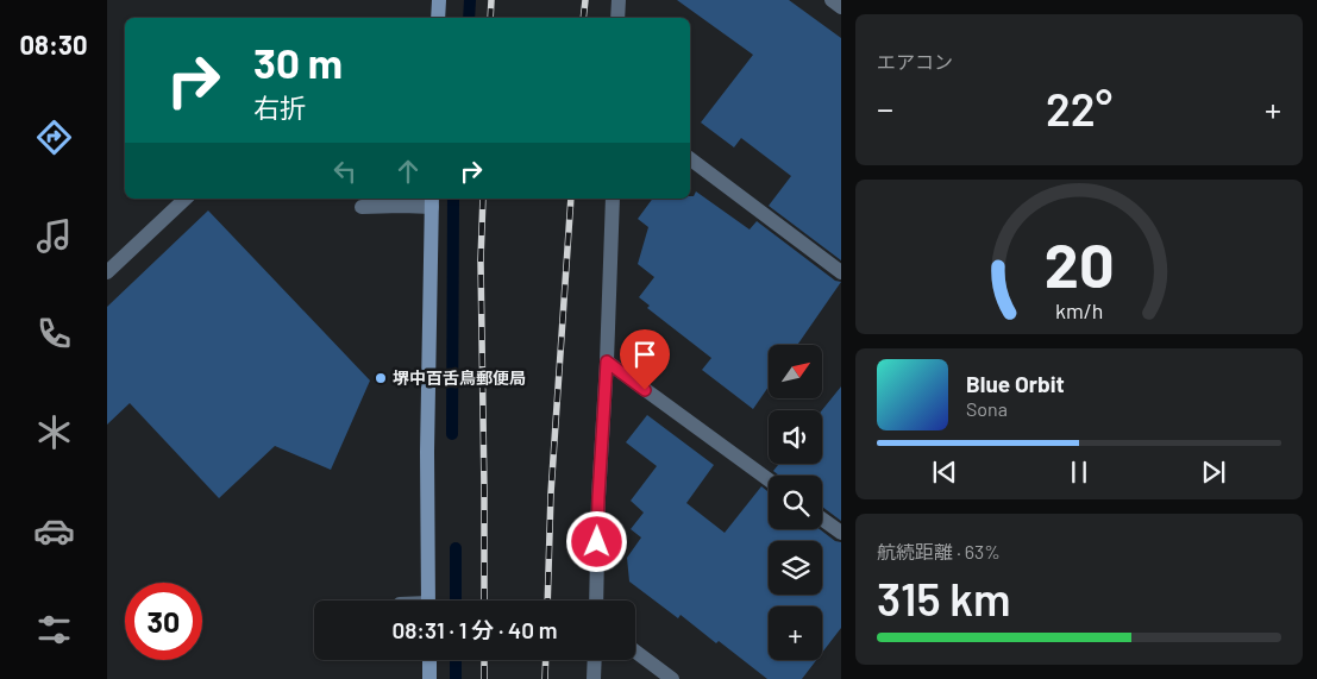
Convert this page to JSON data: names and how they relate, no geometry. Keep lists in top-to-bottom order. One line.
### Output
{"places":["堺中百舌鳥郵便局"],"north":"top right","page":{"tabs":"08:30","tile":["エアコン",["航続距離 · 63%","315 km"]],"turn":["30 m","右折"],"heat":["−","22°","+"],"map_buttons":"+","song":["Blue Orbit","Sona"],"limit":"30","trip":"08:31 · 1 分 · 40 m","gauge":["20","km/h"]}}
